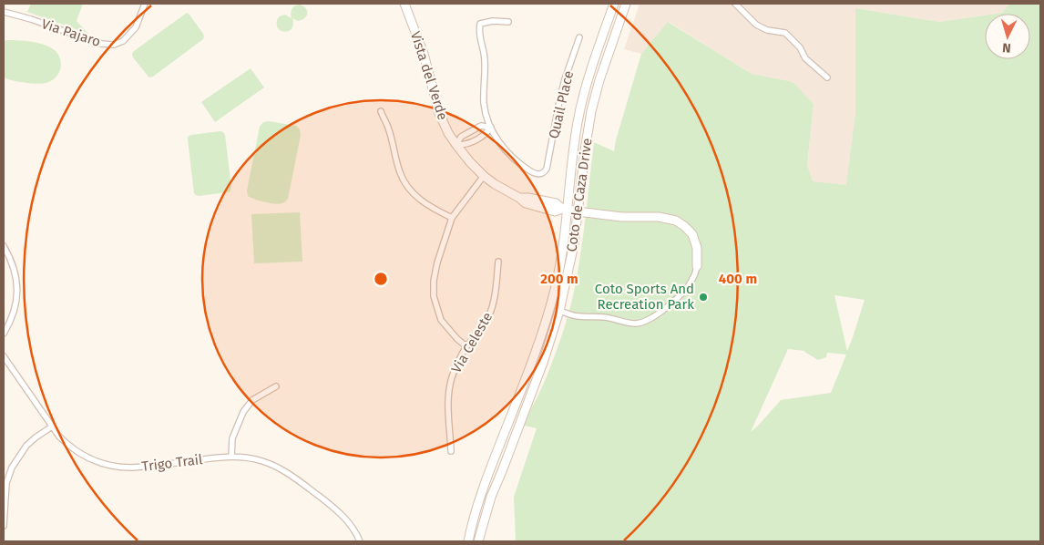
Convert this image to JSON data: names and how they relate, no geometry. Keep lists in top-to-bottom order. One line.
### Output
{"streets":{"main road":["Vista del Verde","Coto de Caza Drive"],"street":["Via Pajaro","Quail Place","Via Celeste","Trigo Trail"]},"crossings":[["Vista del Verde","Coto de Caza Drive"]],"places":["Coto Sports And Recreation Park"],"north":"bottom","rings":["200 m","400 m"]}
